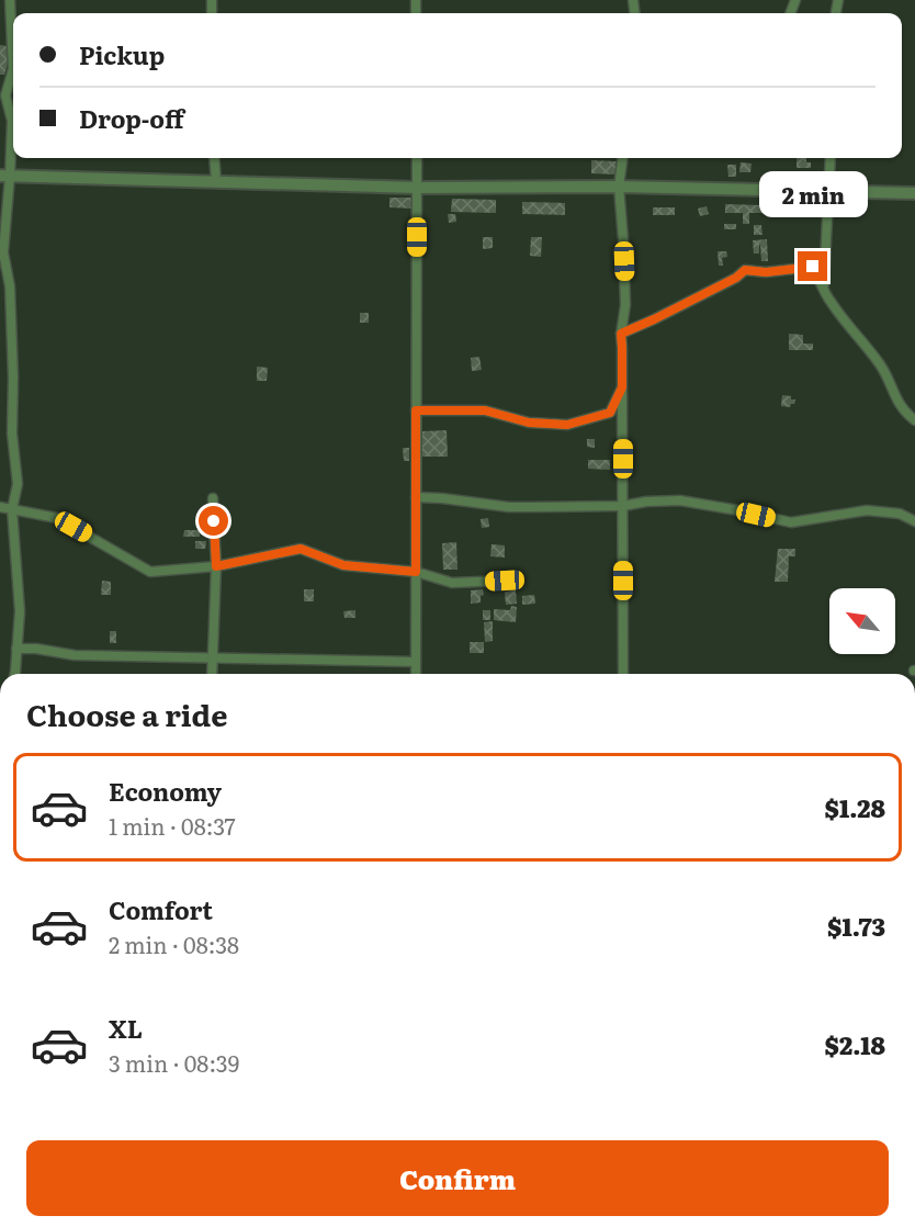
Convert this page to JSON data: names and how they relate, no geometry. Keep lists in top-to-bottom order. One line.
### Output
{"north":"top left","page":{"banner":["Pickup","Drop-off"],"bubble":"2 min","heading":"Choose a ride","list":[{"name":"Economy","note":"1 min · 08:37","value":"$1.28"},{"name":"Comfort","note":"2 min · 08:38","value":"$1.73"},{"name":"XL","note":"3 min · 08:39","value":"$2.18"}],"buttons":"Confirm"}}
